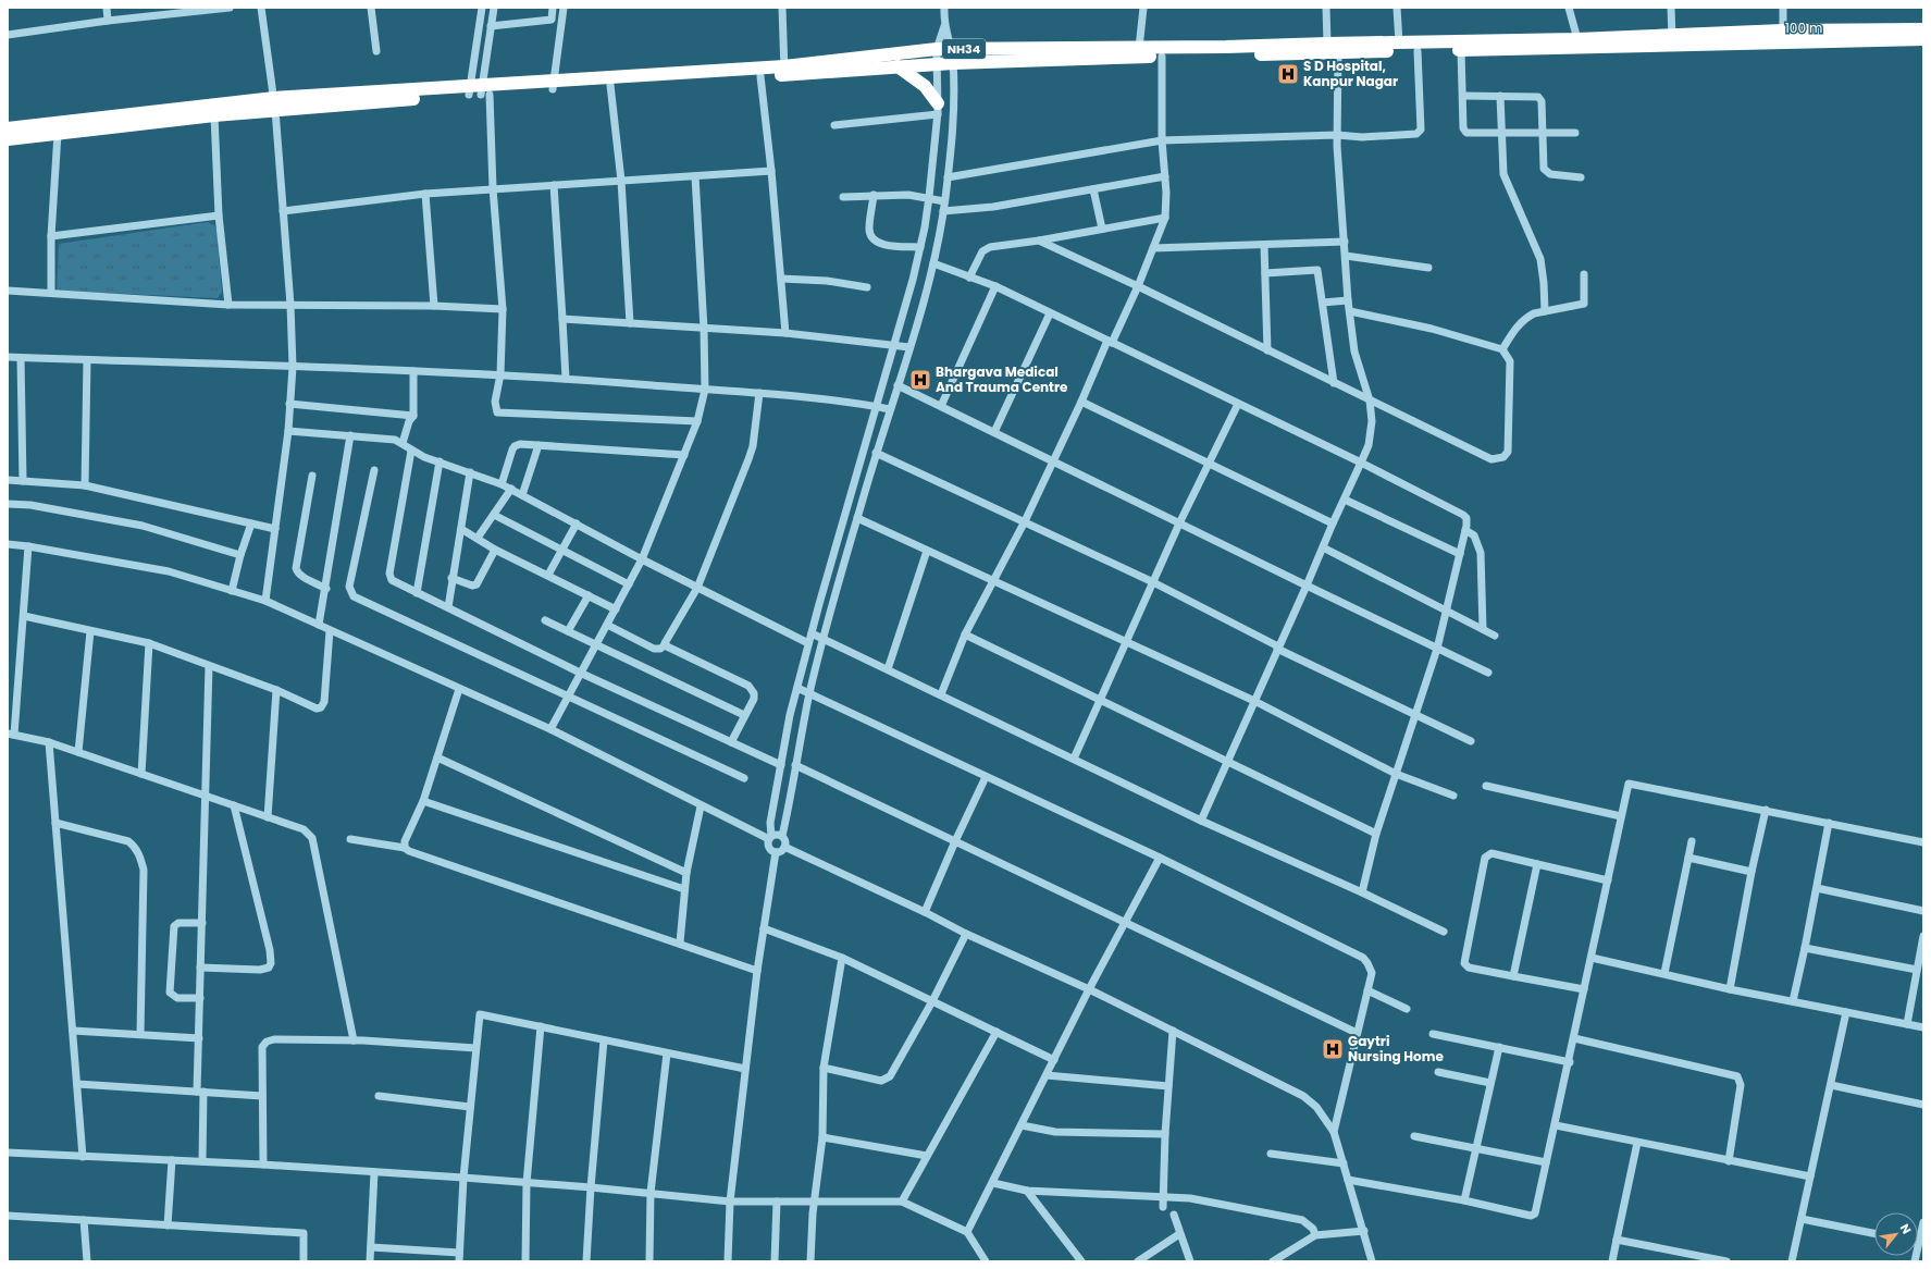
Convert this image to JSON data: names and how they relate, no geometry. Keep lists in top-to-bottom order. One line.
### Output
{"streets":{"highway":["NH34"]},"places":{"hospital":["S D Hospital, Kanpur Nagar","Bhargava Medical And Trauma Centre","Gaytri Nursing Home"]},"scale_bar":"100 m","north":"top right"}
